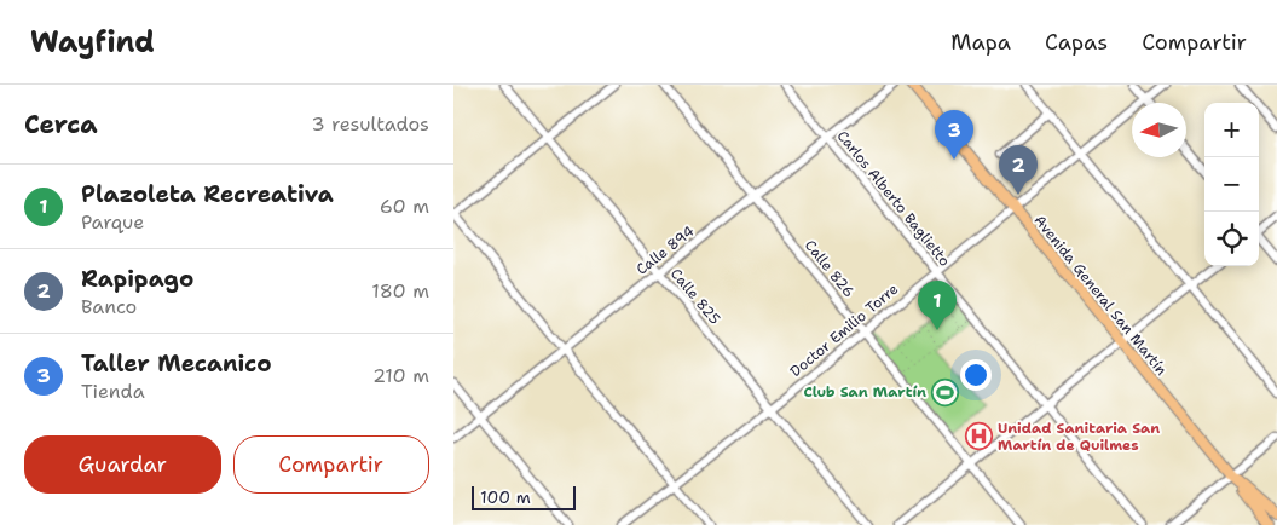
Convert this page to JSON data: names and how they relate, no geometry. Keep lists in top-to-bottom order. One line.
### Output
{"streets":{"main road":["Avenida General San Martín"],"street":["Carlos Alberto Baglietto","Calle 894","Calle 826","Calle 825","Doctor Emilio Torre"]},"crossings":[["Carlos Alberto Baglietto","Calle 894"],["Carlos Alberto Baglietto","Doctor Emilio Torre"],["Calle 894","Calle 826"],["Calle 894","Calle 825"],["Calle 826","Doctor Emilio Torre"],["Avenida General San Martín","Doctor Emilio Torre"],["Calle 825","Doctor Emilio Torre"]],"places":{"sports":["Club San Martín"],"hospital":["Unidad Sanitaria San Martín de Quilmes"]},"scale_bar":"100 m","north":"left","page":{"header":"Wayfind","nav":["Mapa","Capas","Compartir"],"heading":["Cerca","3 resultados"],"map_buttons":["+","−"],"pins":["3","2","1"],"list":[{"mark":"1","name":"Plazoleta Recreativa","note":"Parque","value":"60 m"},{"mark":"2","name":"Rapipago","note":"Banco","value":"180 m"},{"mark":"3","name":"Taller Mecanico","note":"Tienda","value":"210 m"}],"buttons":["Guardar","Compartir"],"scale":"100 m"}}
